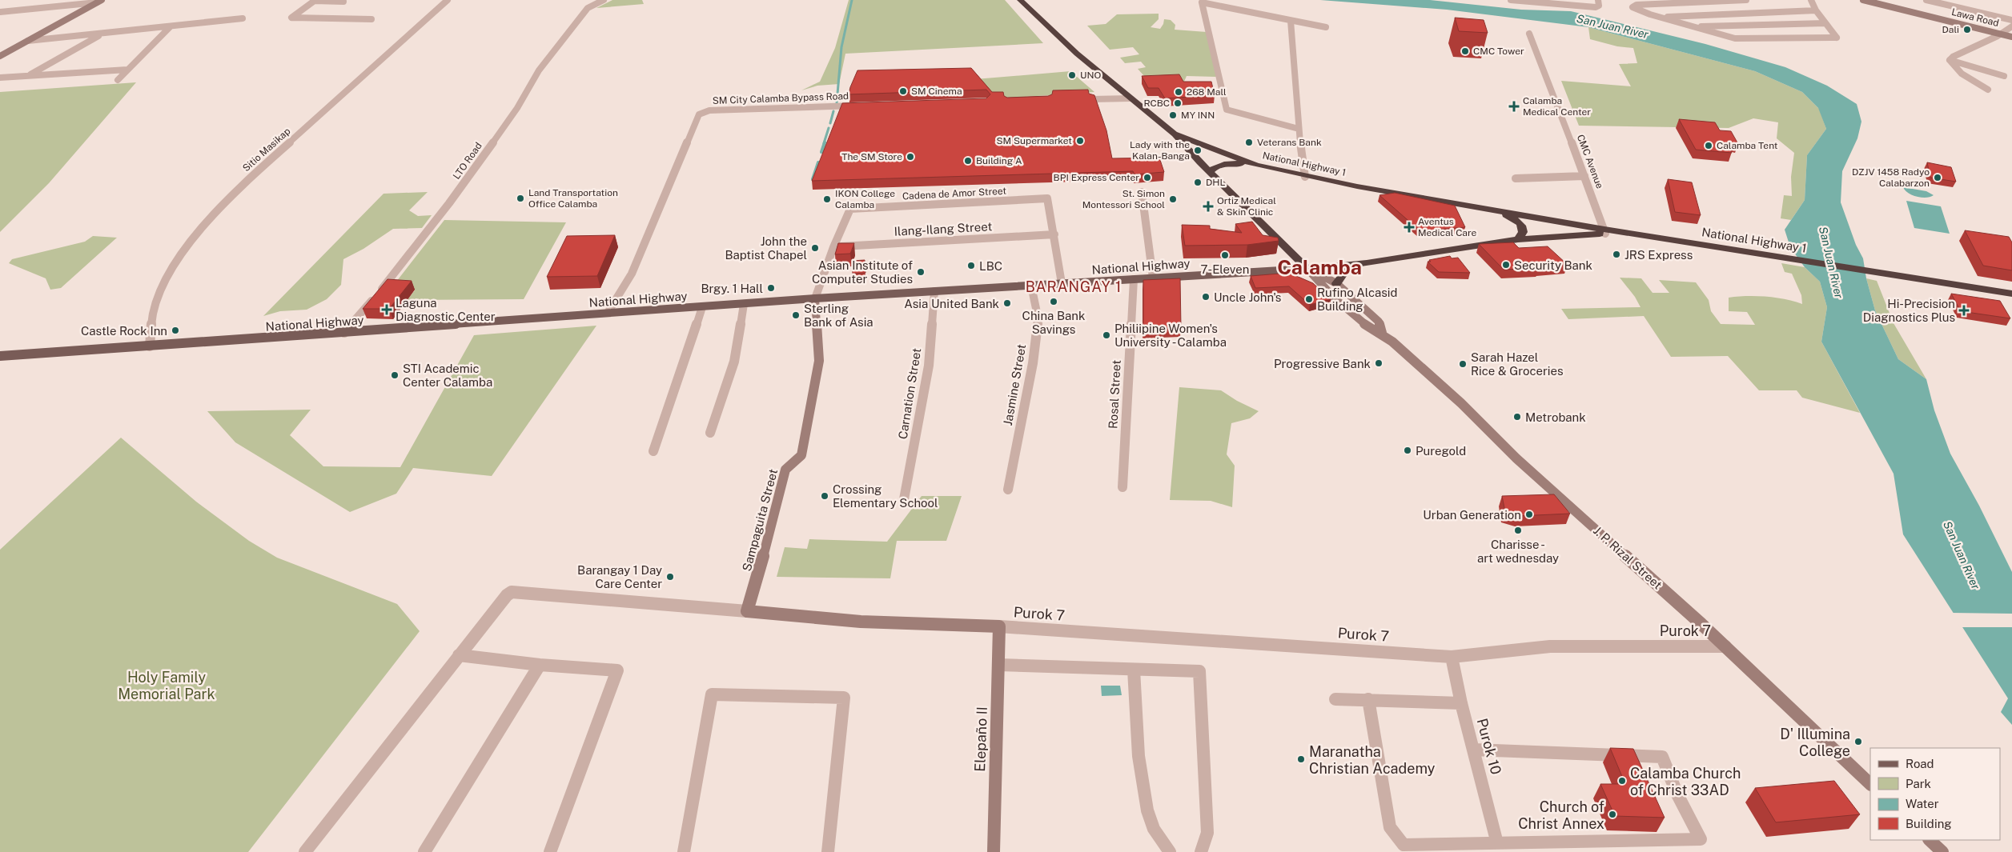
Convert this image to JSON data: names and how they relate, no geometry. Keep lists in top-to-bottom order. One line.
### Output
{"streets":{"highway":["National Highway 1"],"main road":["Lawa Road","National Highway","Sampaguita Street","J. P. Rizal Street","Elepaño II"],"street":["SM City Calamba Bypass Road","Sitio Masikap","LTO Road","CMC Avenue","Cadena de Amor Street","Ilang-Ilang Street","Jasmine Street","Carnation Street","Rosal Street","Purok 7","Purok 10"]},"crossings":[["SM City Calamba Bypass Road","National Highway"],["Sitio Masikap","National Highway"],["LTO Road","National Highway"],["CMC Avenue","National Highway 1"],["National Highway 1","National Highway"],["National Highway 1","J. P. Rizal Street"],["Cadena de Amor Street","Ilang-Ilang Street"],["Cadena de Amor Street","National Highway"],["Cadena de Amor Street","Sampaguita Street"],["National Highway","Jasmine Street"],["National Highway","Carnation Street"],["National Highway","Rosal Street"],["National Highway","Sampaguita Street"],["National Highway","J. P. Rizal Street"],["J. P. Rizal Street","Purok 7"],["Purok 7","Elepaño II"],["Purok 7","Purok 10"]],"districts":["Calamba","BARANGAY 1"],"water":["San Juan River"],"parks":["Holy Family Memorial Park"],"places":{"other":["Dali","CMC Tower","UNO","SM Cinema","268 Mall","RCBC","MY INN","SM Supermarket","Veterans Bank","Calamba Tent","Lady with the Kalan-Banga","The SM Store","Building A","BPI Express Center","DZJV 1458 Radyo Calabarzon","DHL","Land Transportation Office Calamba","IKON College Calamba","St. Simon Montessori School","John the Baptist Chapel","JRS Express","7-Eleven","Security Bank","LBC","Asian Institute of Computer Studies","Brgy. 1 Hall","Uncle John's","Rufino Alcasid Building","China Bank Savings","Asia United Bank","Sterling Bank of Asia","Castle Rock Inn","Philiipine Women's University - Calamba","Progressive Bank","Sarah Hazel Rice & Groceries","STI Academic Center Calamba","Metrobank","Puregold","Crossing Elementary School","Urban Generation","Charisse - art wednesday","Barangay 1 Day Care Center","D' Illumina College","Maranatha Christian Academy","Calamba Church of Christ 33AD","Church of Christ Annex"],"health":["Calamba Medical Center","Ortiz Medical & Skin Clinic","Aventus Medical Care","Laguna Diagnostic Center","Hi-Precision Diagnostics Plus"]},"legend":["Road","Park","Water","Building"]}
